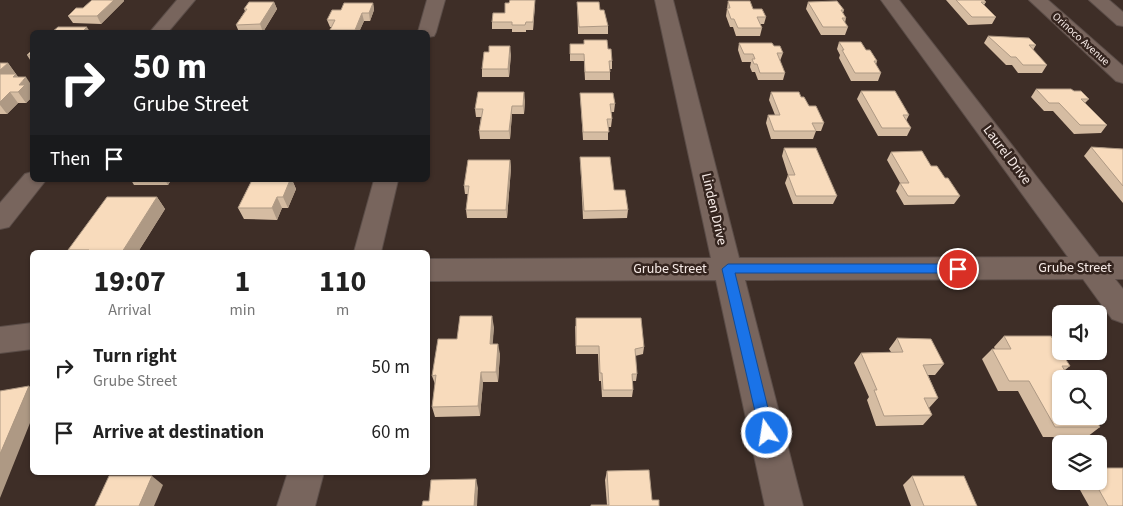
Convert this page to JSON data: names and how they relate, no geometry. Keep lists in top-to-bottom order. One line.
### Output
{"streets":{"street":["Orinoco Avenue","Laurel Drive","Linden Drive","Grube Street"]},"crossings":[["Laurel Drive","Grube Street"],["Linden Drive","Grube Street"]],"page":{"turn":["50 m","Grube Street"],"then":"Then","eta":["19:07","Arrival","1","min","110","m"],"list":[{"name":"Turn right","note":"Grube Street","value":"50 m"},{"name":"Arrive at destination","value":"60 m"}]}}
